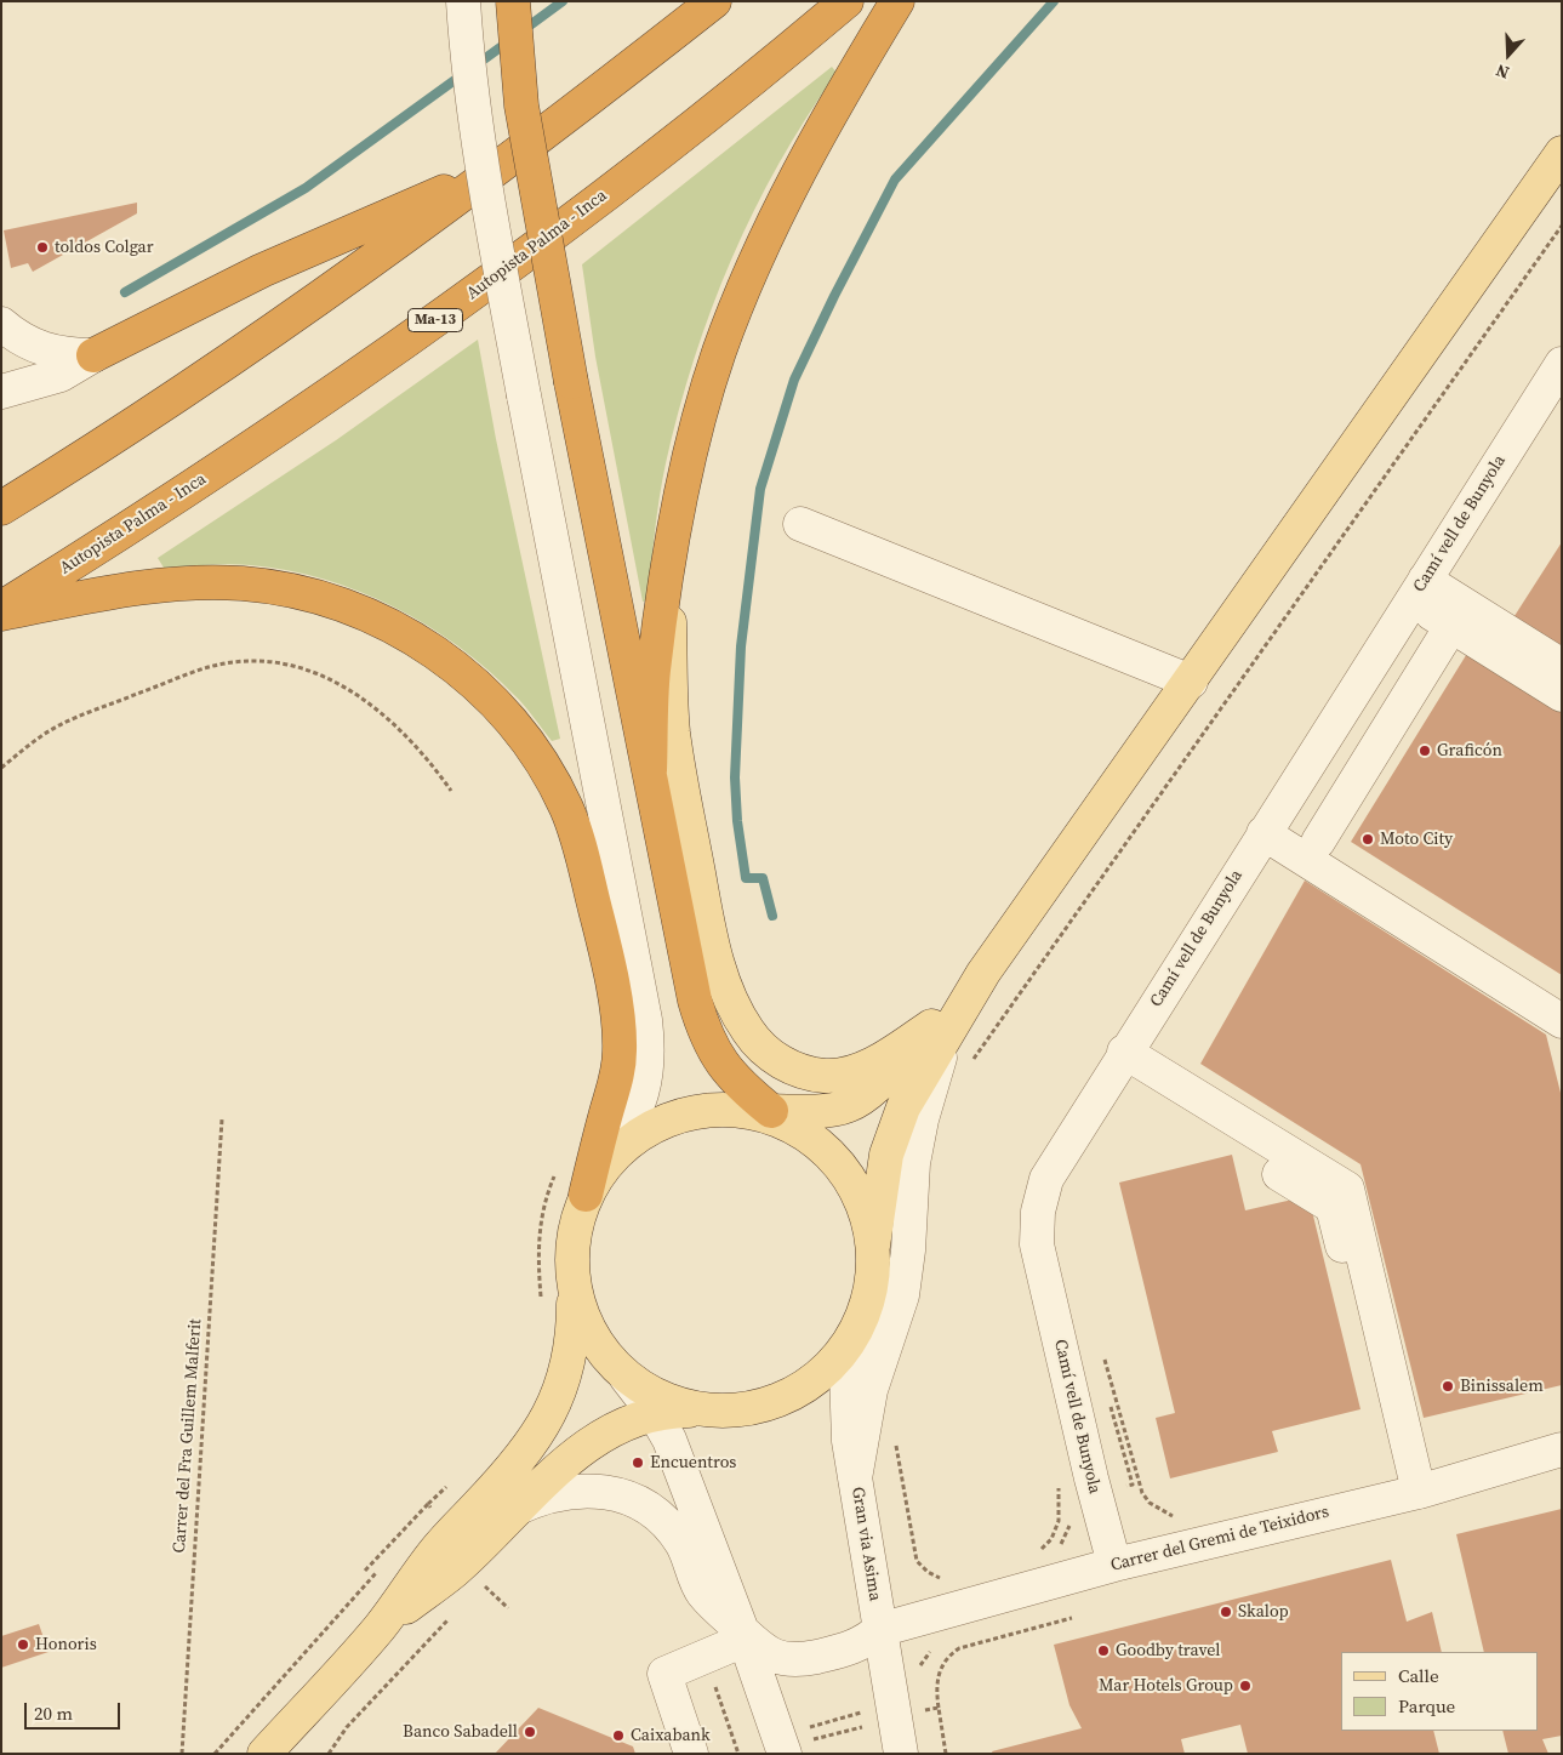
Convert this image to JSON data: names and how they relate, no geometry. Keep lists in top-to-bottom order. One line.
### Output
{"streets":{"highway":["Autopista Palma - Inca","Ma-13"],"street":["Camí vell de Bunyola","Carrer del Gremi de Teixidors","Gran via Asima"],"path":["Carrer del Fra Guillem Malferit"]},"crossings":[["Camí vell de Bunyola","Carrer del Gremi de Teixidors"],["Carrer del Gremi de Teixidors","Gran via Asima"]],"places":["toldos Colgar","Graficón","Moto City","Binissalem","Encuentros","Skalop","Honoris","Goodby travel","Mar Hotels Group","Banco Sabadell","Caixabank"],"legend":["Calle","Parque"],"scale_bar":"20 m","north":"bottom"}
